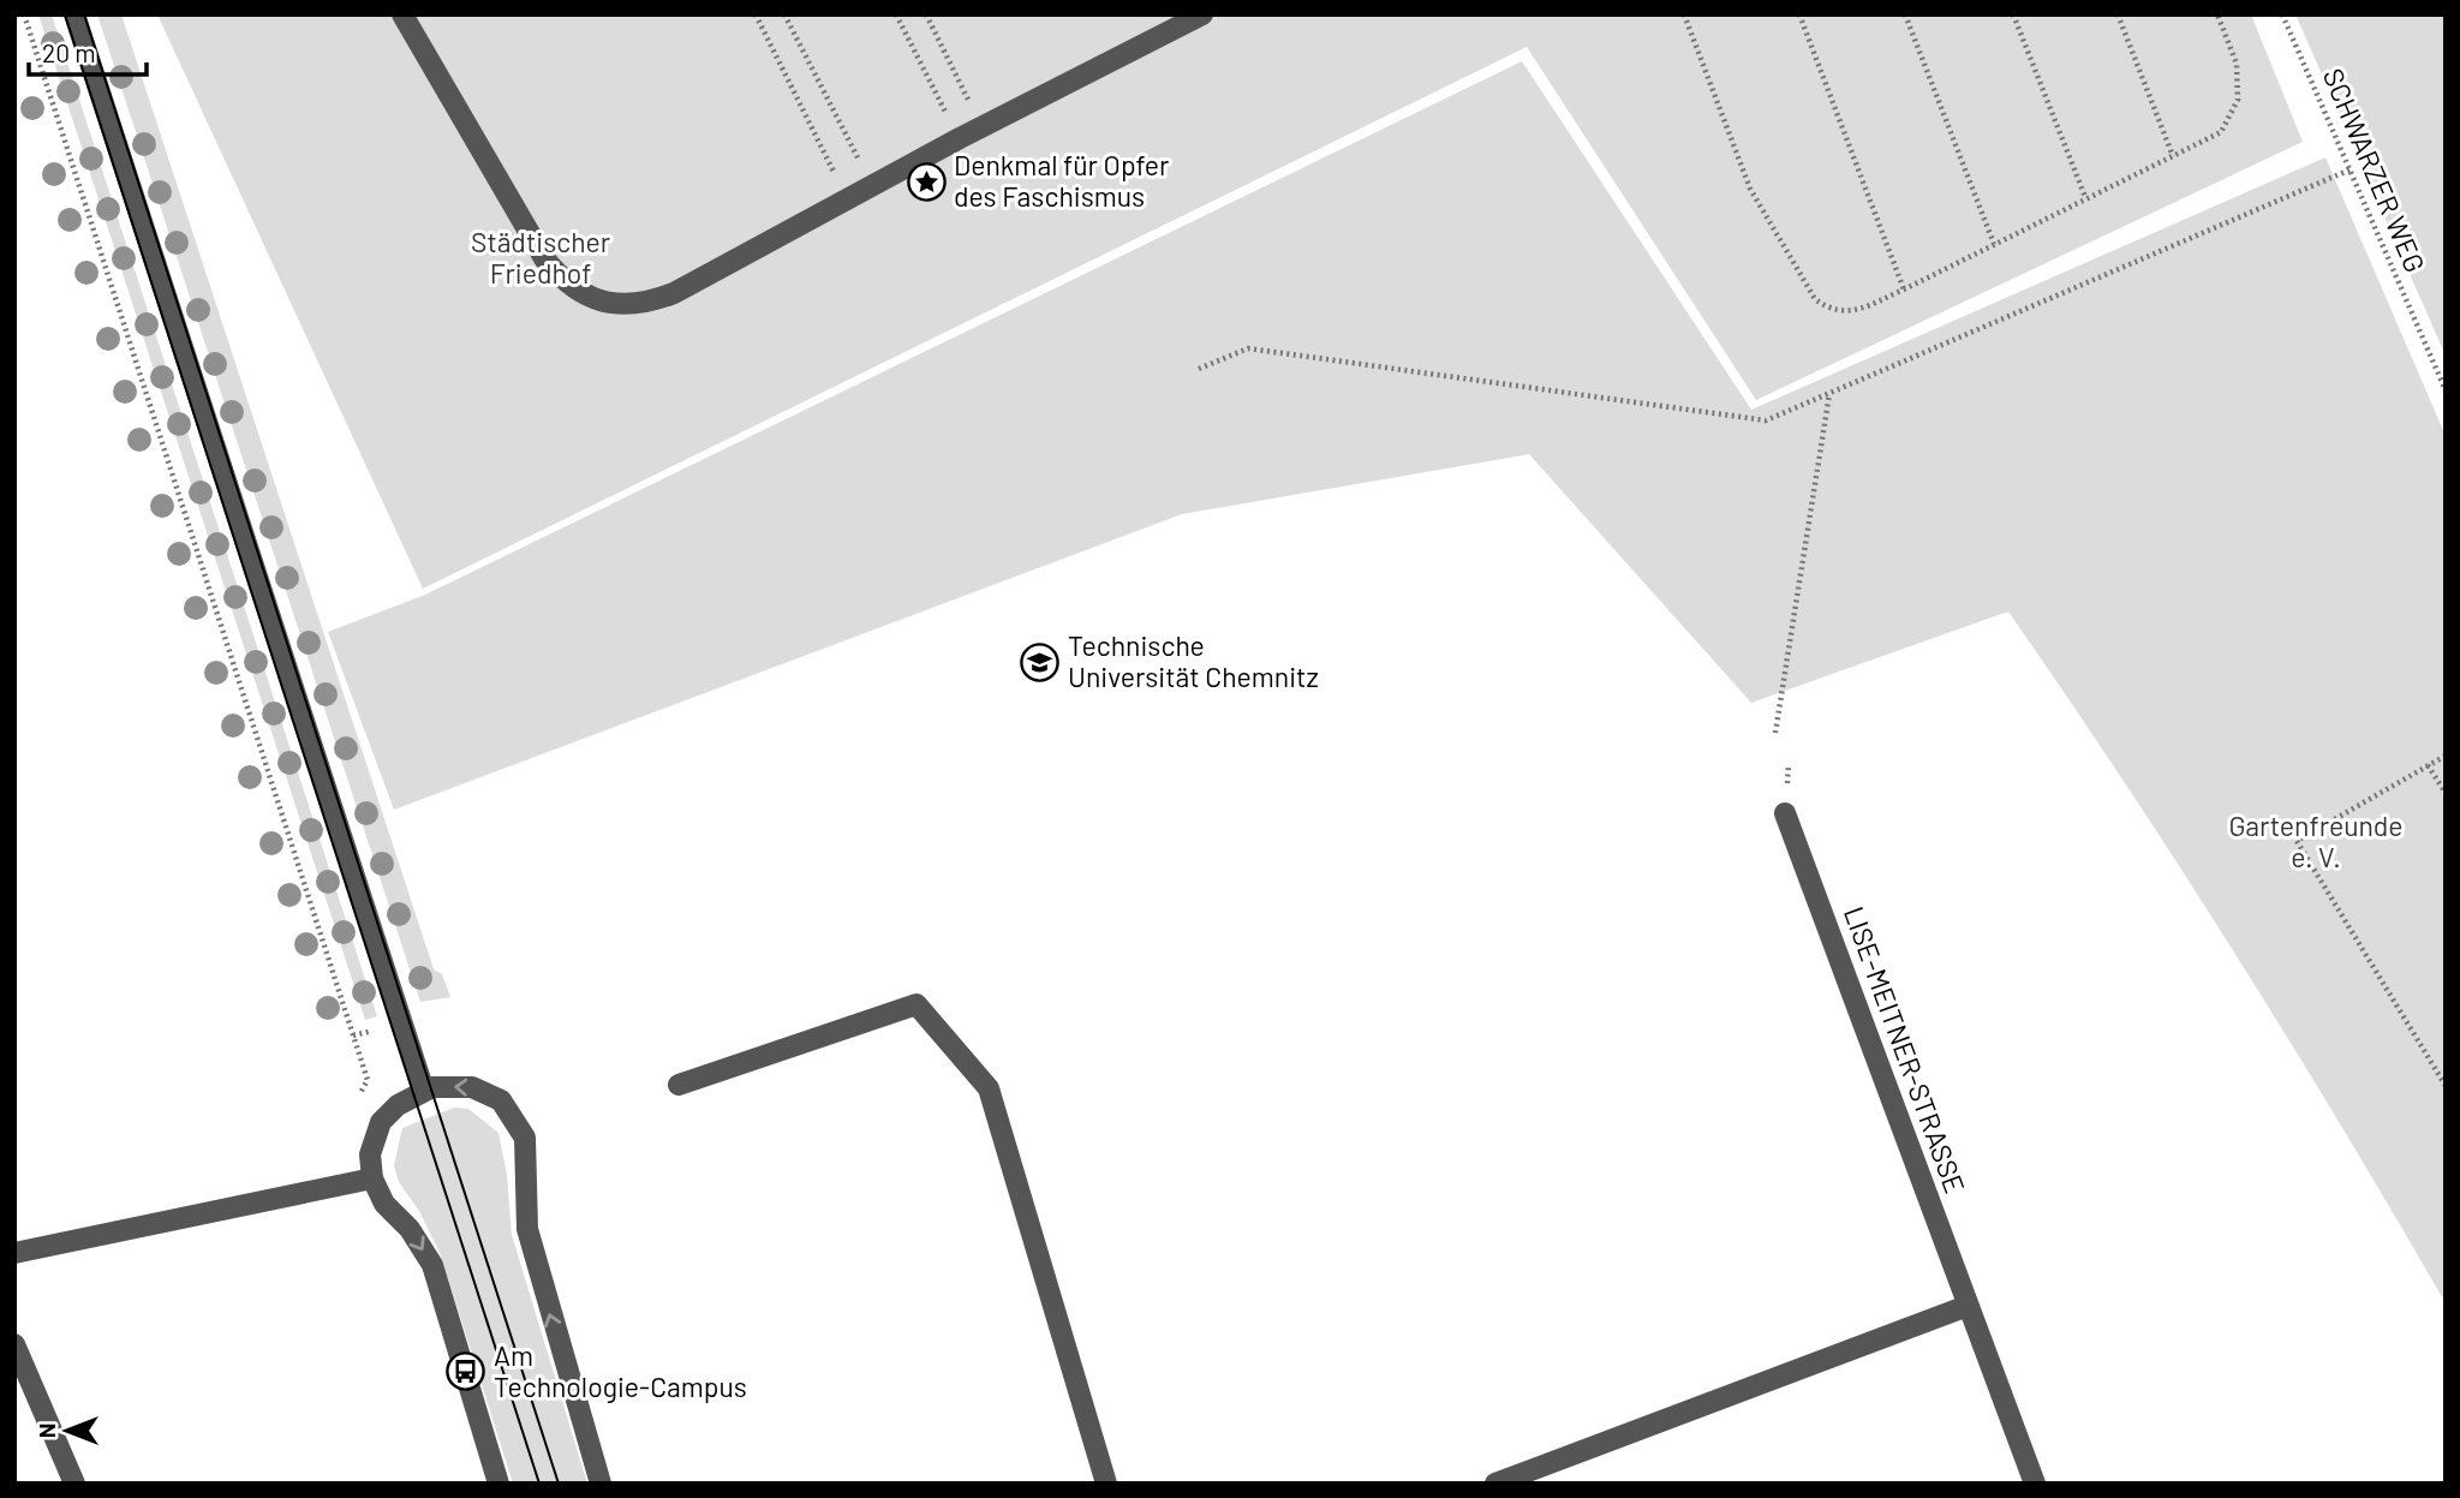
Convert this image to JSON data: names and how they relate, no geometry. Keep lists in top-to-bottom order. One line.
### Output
{"streets":{"street":["LISE-MEITNER-STRASSE"],"path":["SCHWARZER WEG"]},"parks":["Städtischer Friedhof","Gartenfreunde e. V."],"places":{"place":["Denkmal für Opfer des Faschismus"],"school or university":["Technische Universität Chemnitz"],"bus stop":["Am Technologie-Campus"]},"scale_bar":"20 m","north":"left"}
